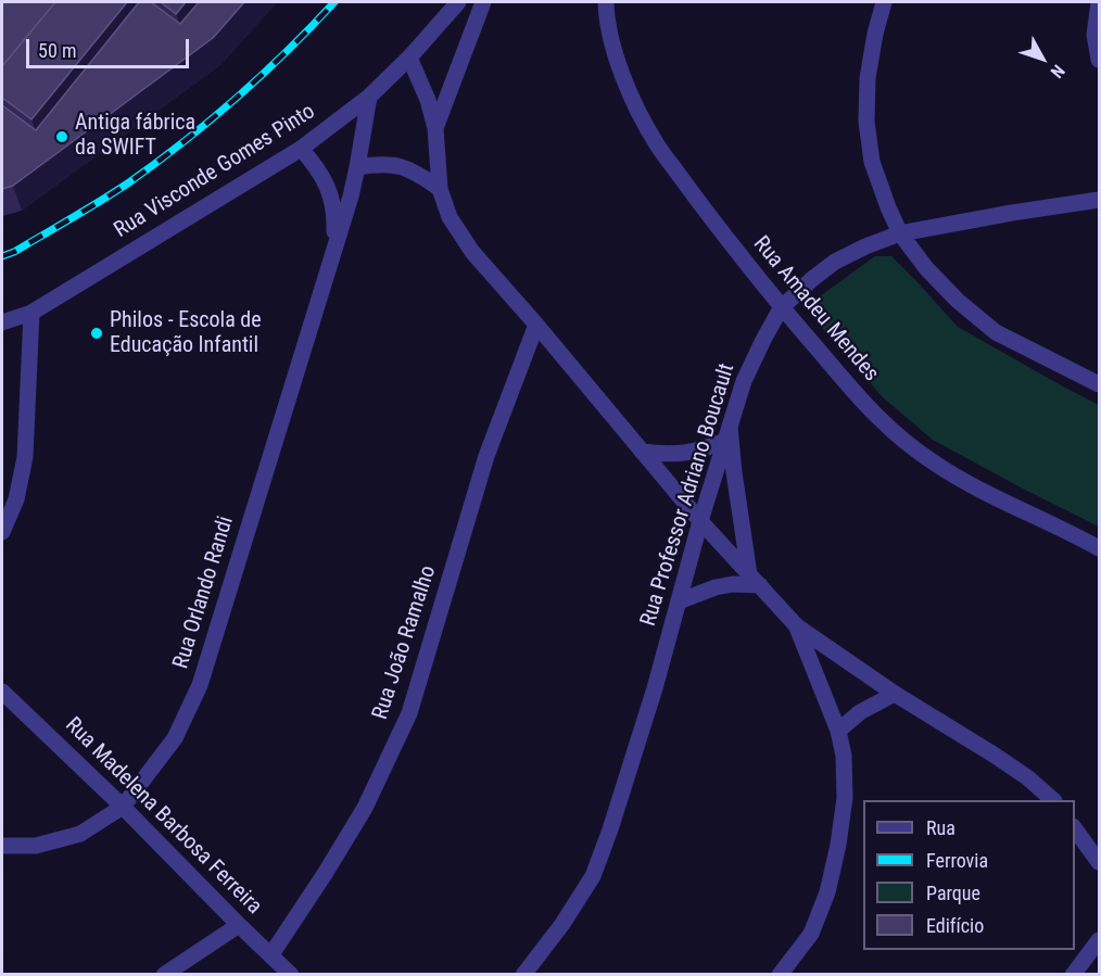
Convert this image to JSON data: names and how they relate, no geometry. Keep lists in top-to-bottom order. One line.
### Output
{"streets":{"street":["Rua Visconde Gomes Pinto","Rua Amadeu Mendes","Rua Professor Adriano Boucault","Rua Orlando Randi","Rua João Ramalho","Rua Madelena Barbosa Ferreira"]},"crossings":[["Rua Visconde Gomes Pinto","Rua Orlando Randi"],["Rua Amadeu Mendes","Rua Professor Adriano Boucault"],["Rua Orlando Randi","Rua Madelena Barbosa Ferreira"],["Rua João Ramalho","Rua Madelena Barbosa Ferreira"]],"places":["Antiga fábrica da SWIFT","Philos - Escola de Educação Infantil"],"legend":["Rua","Ferrovia","Parque","Edifício"],"scale_bar":"50 m","north":"bottom right"}
